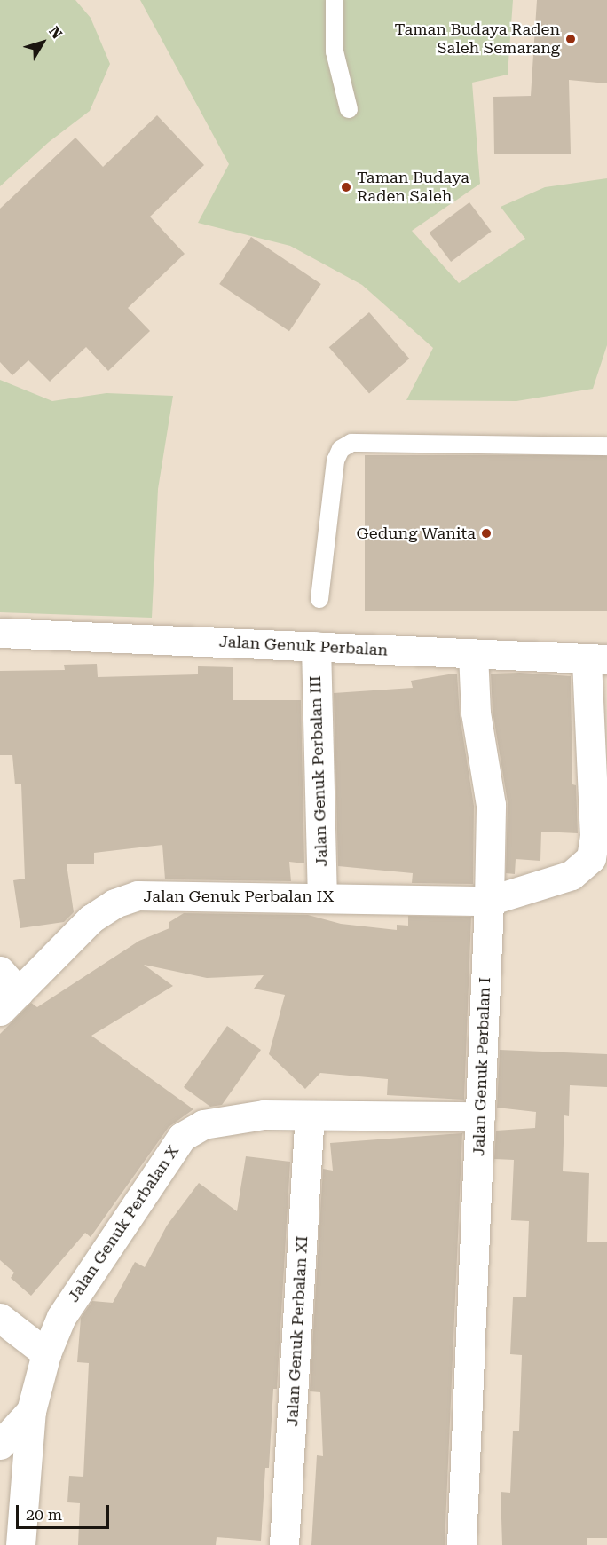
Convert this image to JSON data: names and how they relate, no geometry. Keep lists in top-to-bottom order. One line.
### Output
{"streets":{"street":["Jalan Genuk Perbalan","Jalan Genuk Perbalan III","Jalan Genuk Perbalan IX","Jalan Genuk Perbalan I","Jalan Genuk Perbalan X","Jalan Genuk Perbalan XI"]},"crossings":[["Jalan Genuk Perbalan","Jalan Genuk Perbalan III"],["Jalan Genuk Perbalan","Jalan Genuk Perbalan I"],["Jalan Genuk Perbalan III","Jalan Genuk Perbalan IX"],["Jalan Genuk Perbalan IX","Jalan Genuk Perbalan I"],["Jalan Genuk Perbalan I","Jalan Genuk Perbalan X"],["Jalan Genuk Perbalan X","Jalan Genuk Perbalan XI"]],"places":["Taman Budaya Raden Saleh Semarang","Taman Budaya Raden Saleh","Gedung Wanita"],"scale_bar":"20 m","north":"top right"}
